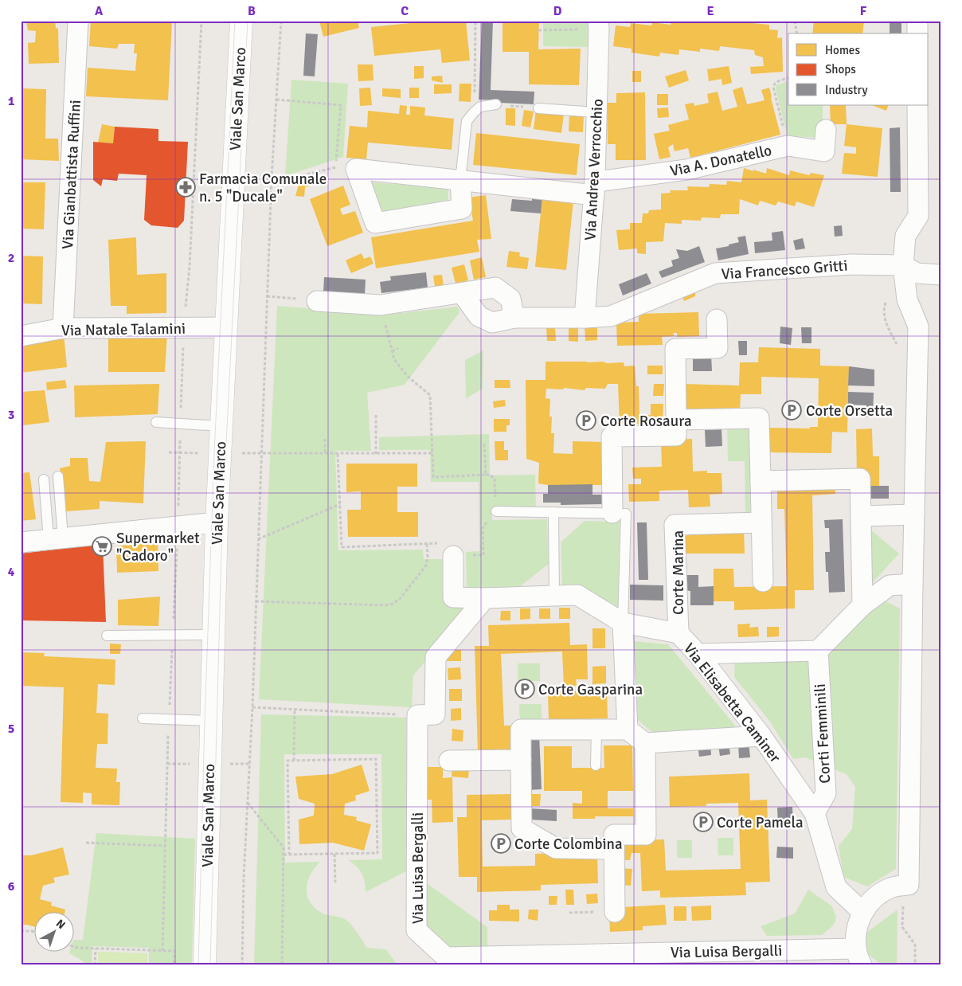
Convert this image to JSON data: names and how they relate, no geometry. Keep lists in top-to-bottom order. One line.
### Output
{"streets":{"street":["Viale San Marco","Via A. Donatello","Via Andrea Verrocchio","Via Gianbattista Ruffini","Via Francesco Gritti","Via Natale Talamini","Corte Marina","Via Elisabetta Caminer","Corti Femminili","Via Luisa Bergalli"]},"crossings":[["Viale San Marco","Via Natale Talamini"],["Via A. Donatello","Via Andrea Verrocchio"],["Via Andrea Verrocchio","Via Francesco Gritti"],["Via Gianbattista Ruffini","Via Natale Talamini"],["Corte Marina","Via Elisabetta Caminer"],["Via Elisabetta Caminer","Corti Femminili"]],"places":{"pharmacy":["Farmacia Comunale n. 5 \"Ducale\""],"parking":["Corte Orsetta","Corte Rosaura","Corte Gasparina","Corte Pamela","Corte Colombina"],"supermarket":["Supermarket \"Cadoro\""]},"legend":["Homes","Shops","Industry"],"north":"top right","grid":{"columns":["A","B","C","D","E","F"],"rows":["1","2","3","4","5","6"]}}
